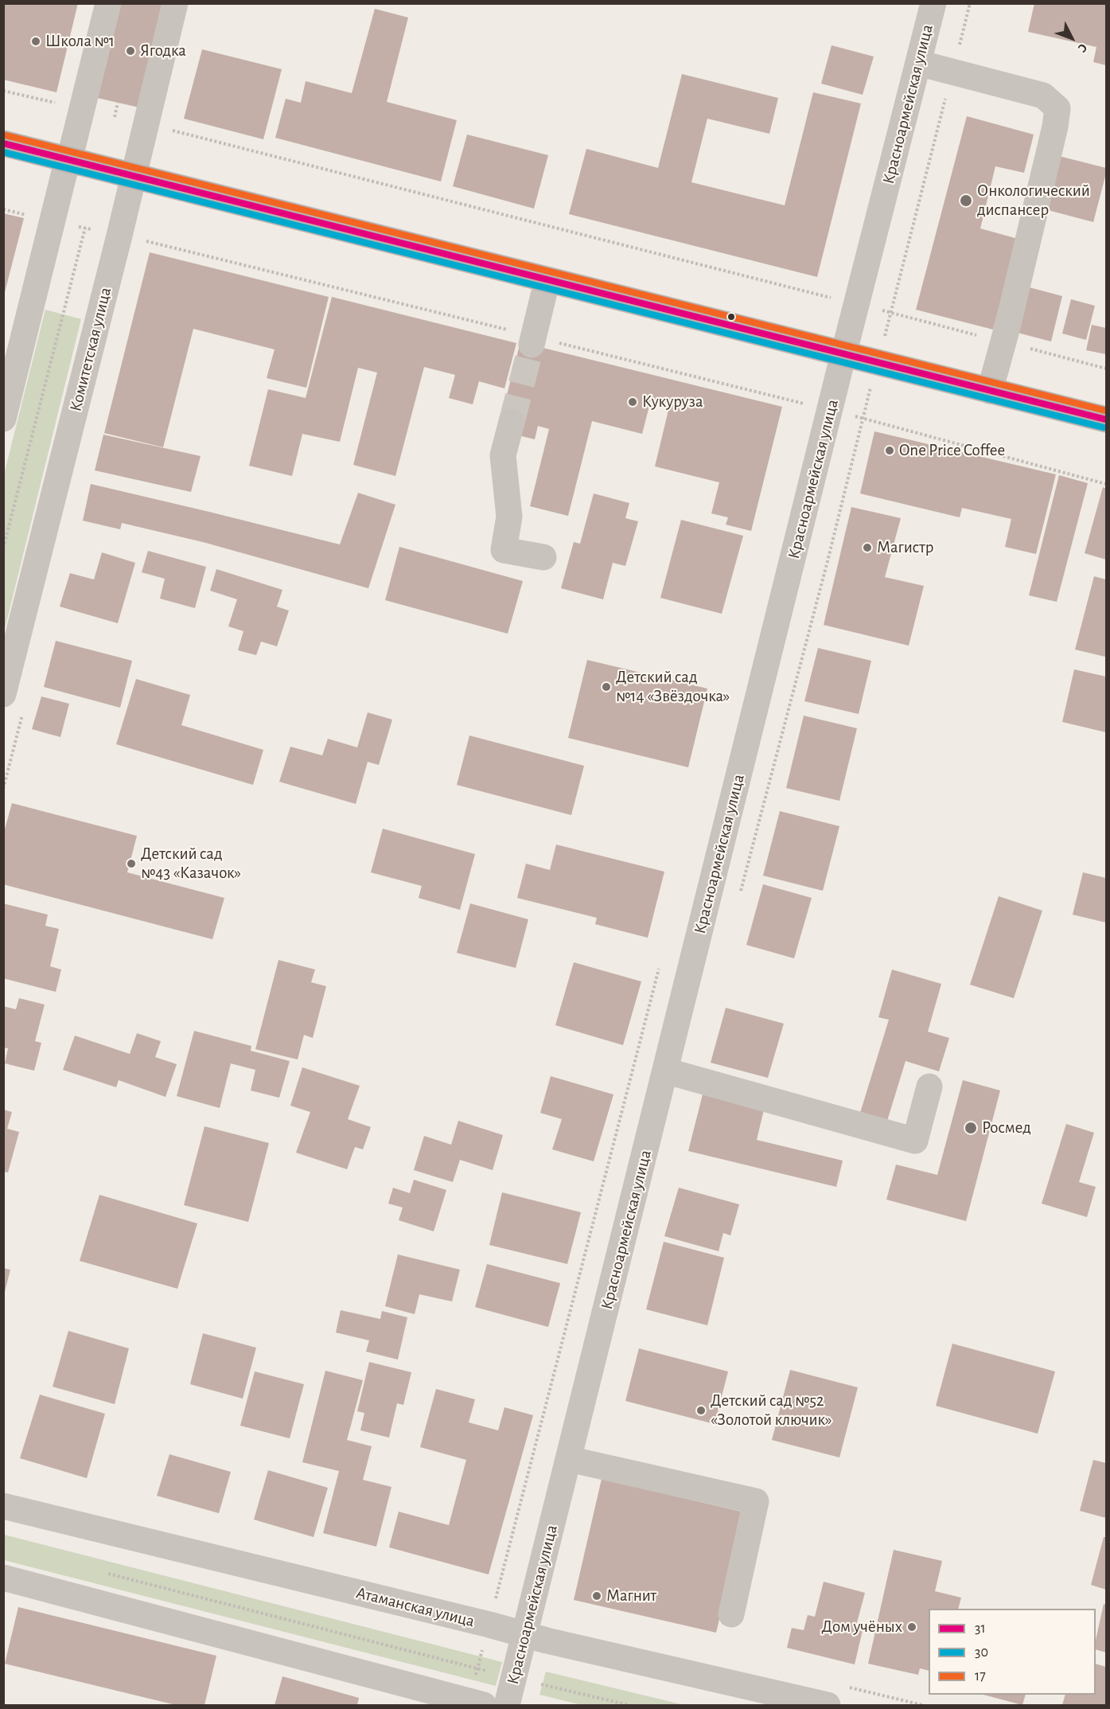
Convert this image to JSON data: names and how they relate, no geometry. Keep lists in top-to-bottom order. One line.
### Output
{"streets":{"street":["Красноармейская улица","Комитетская улица","Атаманская улица"]},"crossings":[["Красноармейская улица","Атаманская улица"]],"places":["Школа №1","Ягодка","Онкологический диспансер","Кукуруза","One Price Coffee","Магистр","Детский сад №14 «Звёздочка»","Детский сад №43 «Казачок»","Росмед","Детский сад №52 «Золотой ключик»","Магнит","Дом учёных"],"lines":["transit line 17","transit line 31","transit line 30"],"legend":["31","30","17"],"north":"bottom right"}
